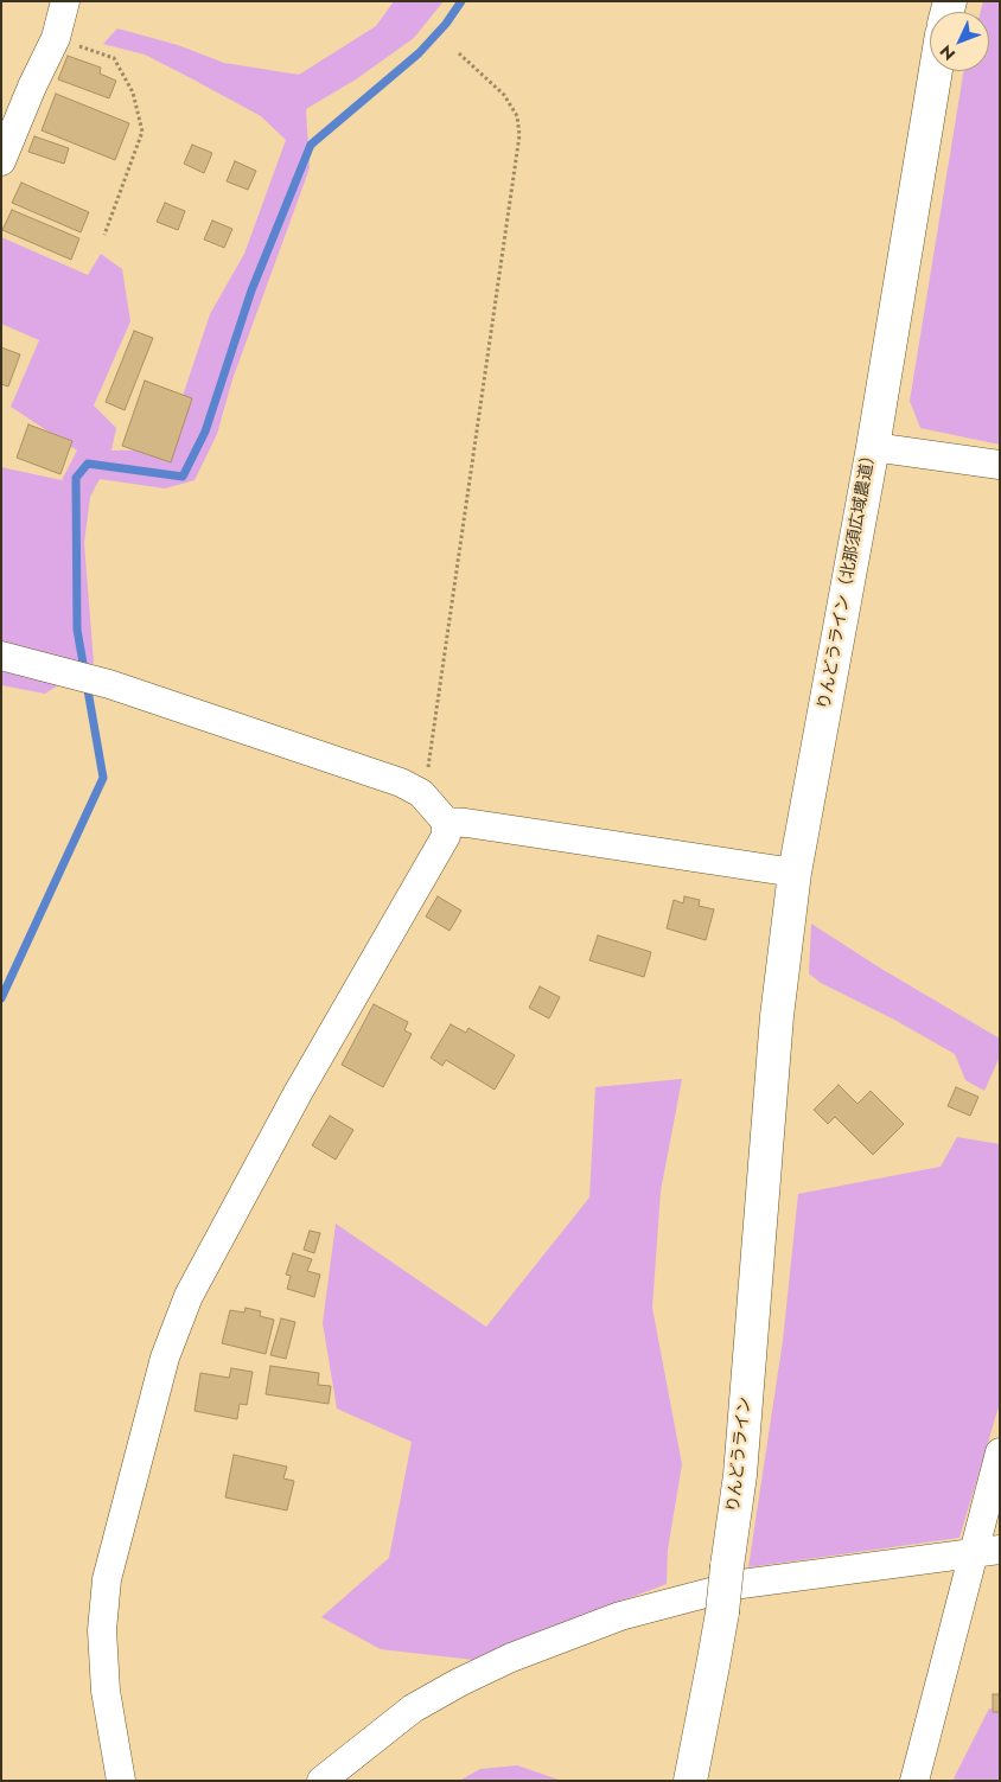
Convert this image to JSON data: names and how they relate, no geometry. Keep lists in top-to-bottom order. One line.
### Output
{"streets":{"street":["りんどうライン（北那須広域農道）","りんどうライン"]},"crossings":[["りんどうライン（北那須広域農道）","りんどうライン"]],"north":"bottom left"}
